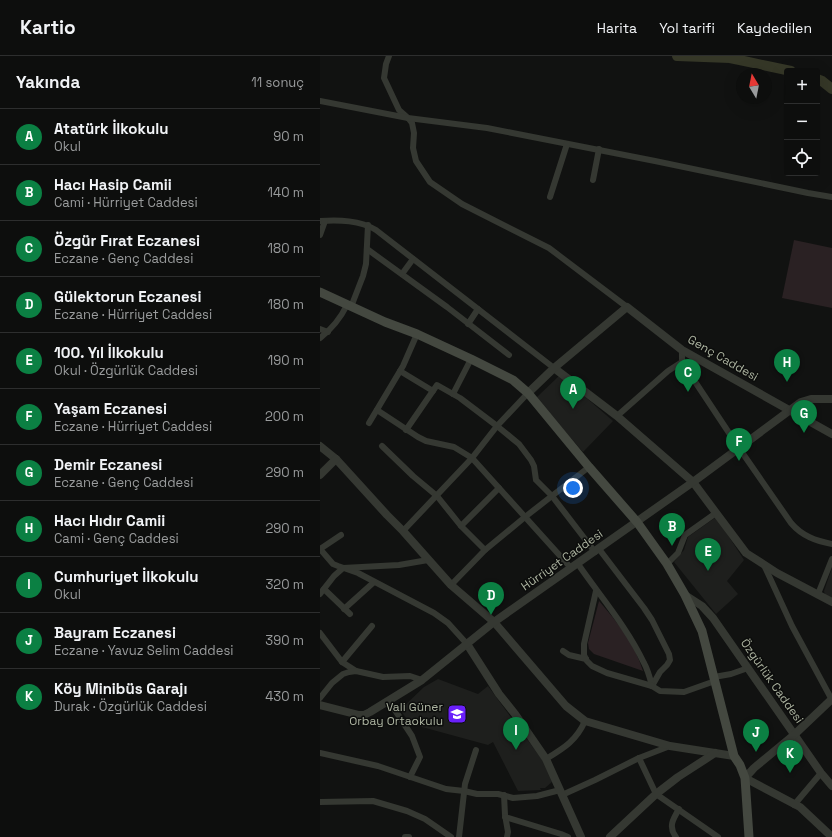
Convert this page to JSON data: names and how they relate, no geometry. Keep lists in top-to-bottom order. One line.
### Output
{"streets":{"street":["Genç Caddesi","Hürriyet Caddesi","Özgürlük Caddesi"]},"crossings":[["Genç Caddesi","Hürriyet Caddesi"]],"places":{"school or university":["Vali Güner Orbay Ortaokulu"]},"north":"top","page":{"header":"Kartio","nav":["Harita","Yol tarifi","Kaydedilen"],"heading":["Yakında","11 sonuç"],"map_buttons":["+","−"],"list":[{"mark":"A","name":"Atatürk İlkokulu","note":"Okul","value":"90 m"},{"mark":"B","name":"Hacı Hasip Camii","note":"Cami · Hürriyet Caddesi","value":"140 m"},{"mark":"C","name":"Özgür Fırat Eczanesi","note":"Eczane · Genç Caddesi","value":"180 m"},{"mark":"D","name":"Gülektorun Eczanesi","note":"Eczane · Hürriyet Caddesi","value":"180 m"},{"mark":"E","name":"100. Yıl İlkokulu","note":"Okul · Özgürlük Caddesi","value":"190 m"},{"mark":"F","name":"Yaşam Eczanesi","note":"Eczane · Hürriyet Caddesi","value":"200 m"},{"mark":"G","name":"Demir Eczanesi","note":"Eczane · Genç Caddesi","value":"290 m"},{"mark":"H","name":"Hacı Hıdır Camii","note":"Cami · Genç Caddesi","value":"290 m"},{"mark":"I","name":"Cumhuriyet İlkokulu","note":"Okul","value":"320 m"},{"mark":"J","name":"Bayram Eczanesi","note":"Eczane · Yavuz Selim Caddesi","value":"390 m"},{"mark":"K","name":"Köy Minibüs Garajı","note":"Durak · Özgürlük Caddesi","value":"430 m"}],"pins":["H","C","A","G","F","B","E","D","I","J","K"]}}
